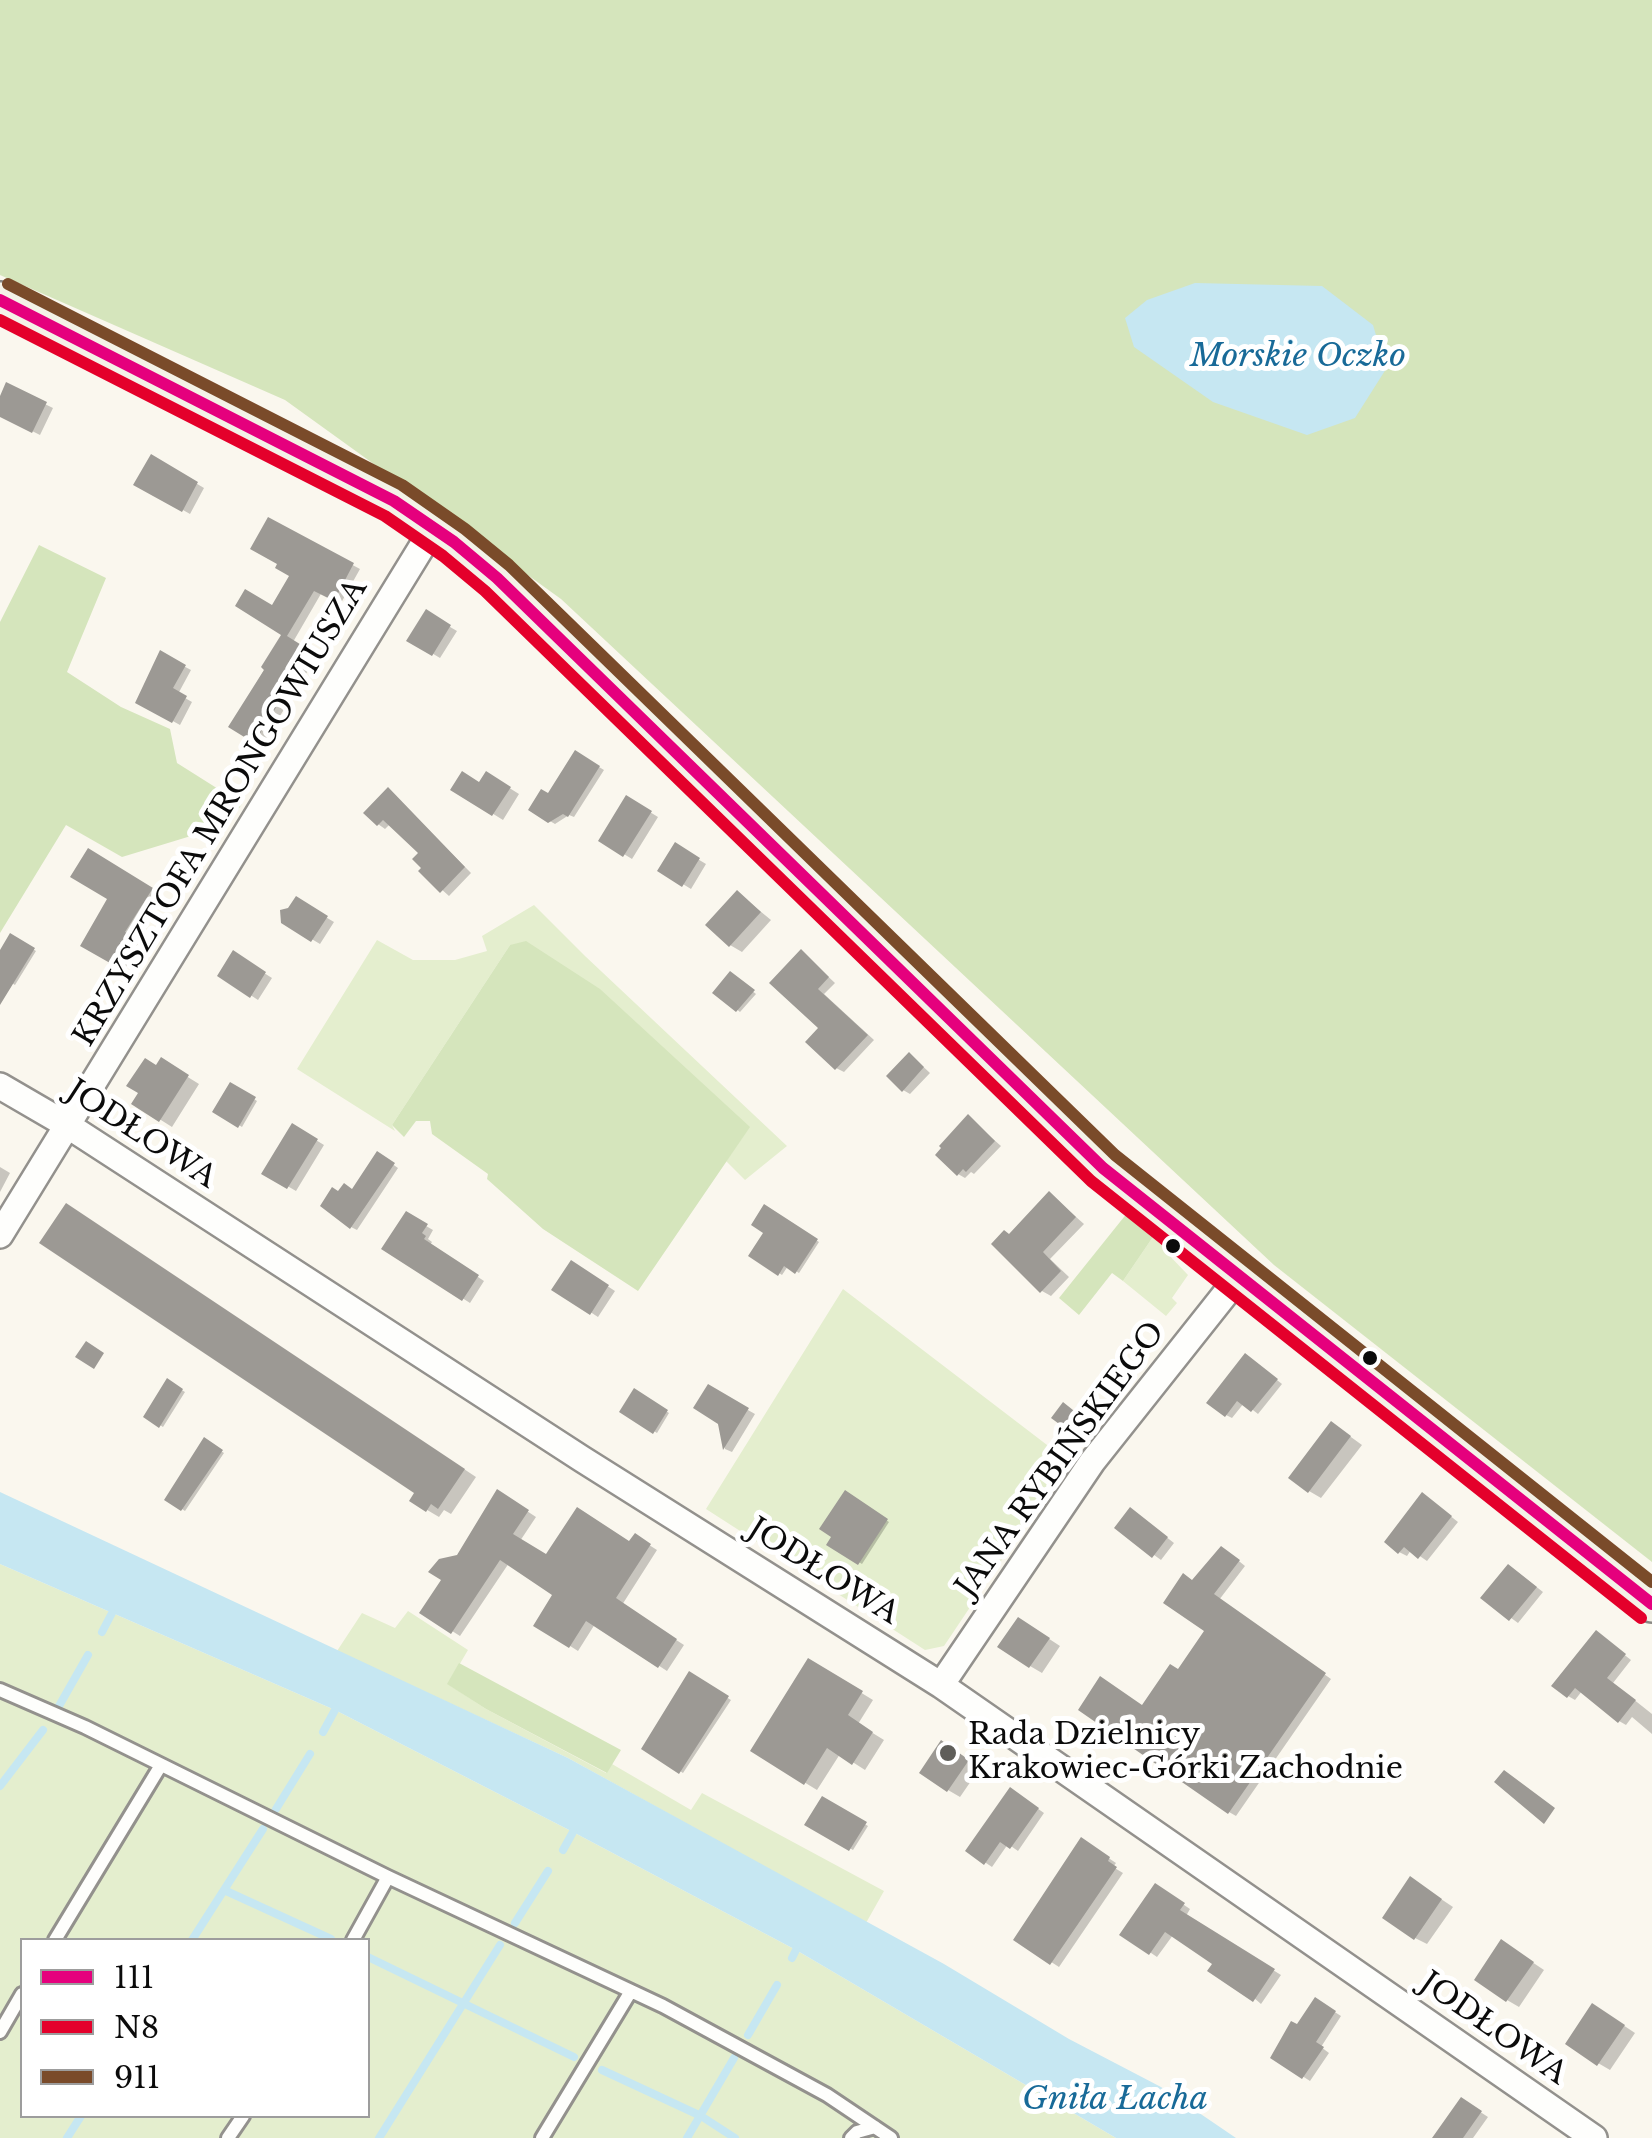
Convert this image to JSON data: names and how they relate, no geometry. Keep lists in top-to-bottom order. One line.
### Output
{"streets":{"street":["KRZYSZTOFA MRONGOWIUSZA","JODŁOWA","JANA RYBIŃSKIEGO"]},"crossings":[["KRZYSZTOFA MRONGOWIUSZA","JODŁOWA"],["JODŁOWA","JANA RYBIŃSKIEGO"]],"water":["Morskie Oczko","Gniła Łacha"],"places":["Rada Dzielnicy Krakowiec-Górki Zachodnie"],"lines":["transit line 911","transit line 111","transit line N8"],"legend":["111","N8","911"]}
